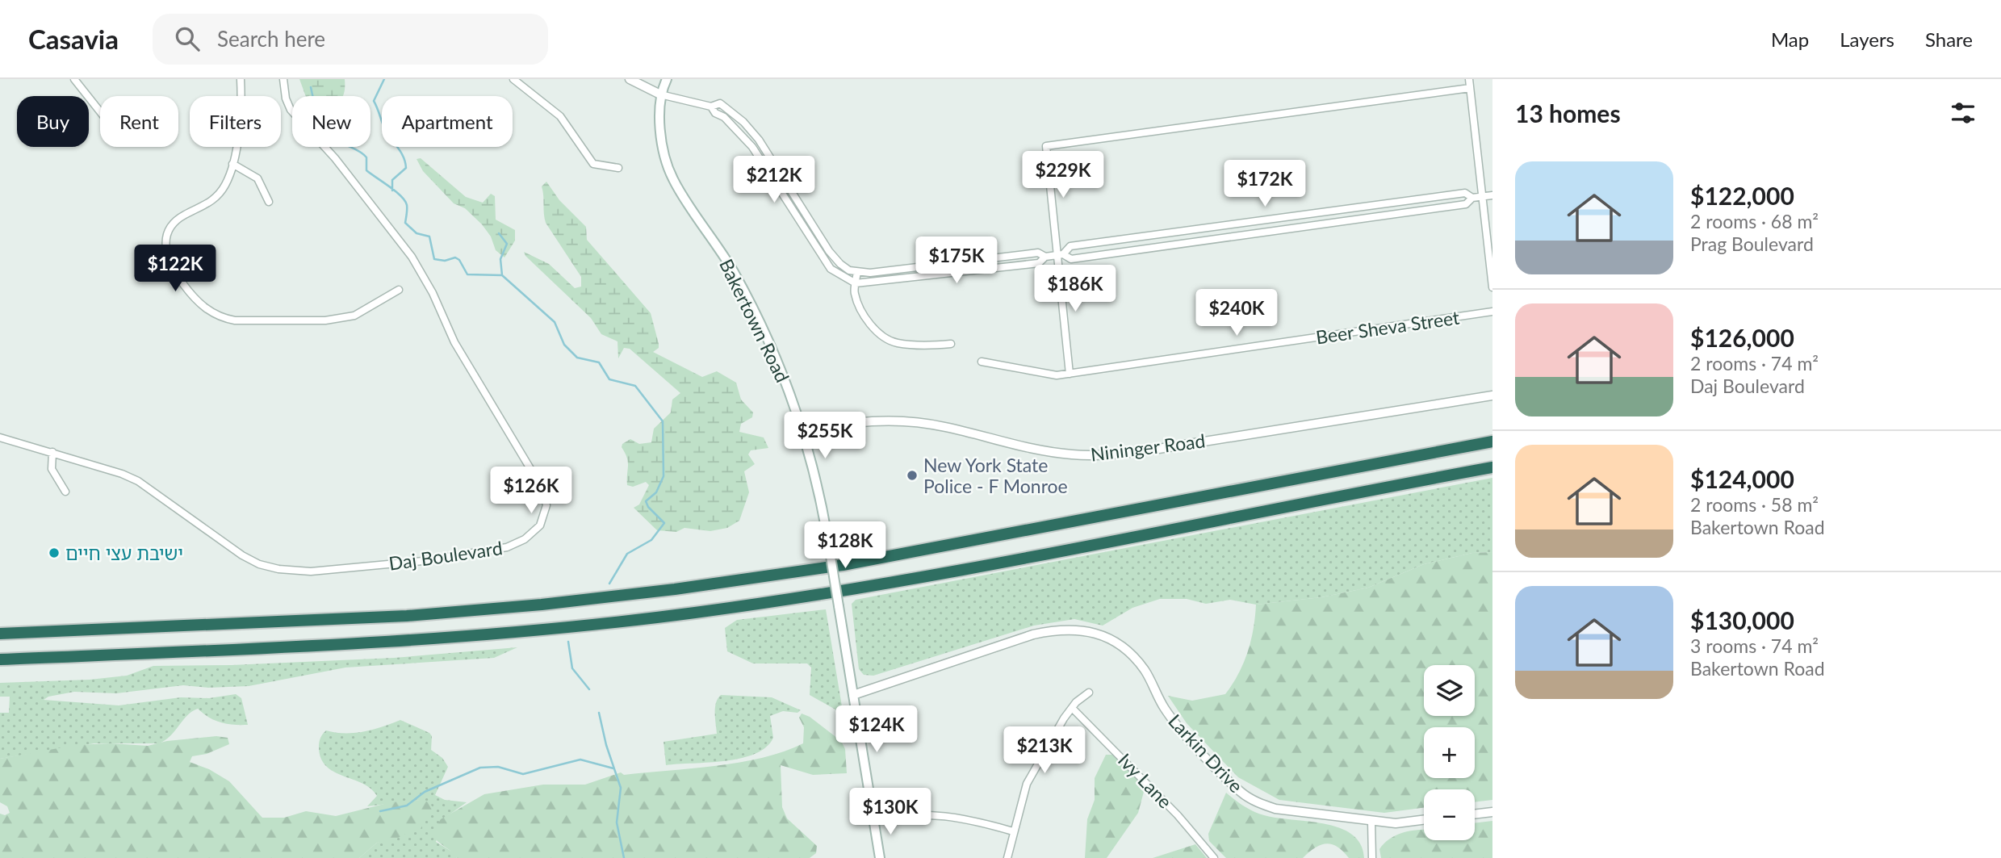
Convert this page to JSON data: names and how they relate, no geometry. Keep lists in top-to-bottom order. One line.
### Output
{"streets":{"main road":["Bakertown Road"],"street":["Beer Sheva Street","Nininger Road","Daj Boulevard","Larkin Drive","Ivy Lane"]},"crossings":[["Bakertown Road","Nininger Road"],["Bakertown Road","Larkin Drive"]],"places":["New York State Police - F Monroe","ישיבת עצי חיים"],"page":{"header":"Casavia","search":"Search here","nav":["Map","Layers","Share"],"heading":"13 homes","chip":["Buy","Rent","Filters","New","Apartment"],"list":[{"name":"$122,000","note":"2 rooms · 68 m² · Prag Boulevard"},{"name":"$126,000","note":"2 rooms · 74 m² · Daj Boulevard"},{"name":"$124,000","note":"2 rooms · 58 m² · Bakertown Road"},{"name":"$130,000","note":"3 rooms · 74 m² · Bakertown Road"}],"price":["$229K","$212K","$172K","$175K","$122K","$186K","$240K","$255K","$126K","$128K","$124K","$213K","$130K"],"map_buttons":["+","−"]}}
